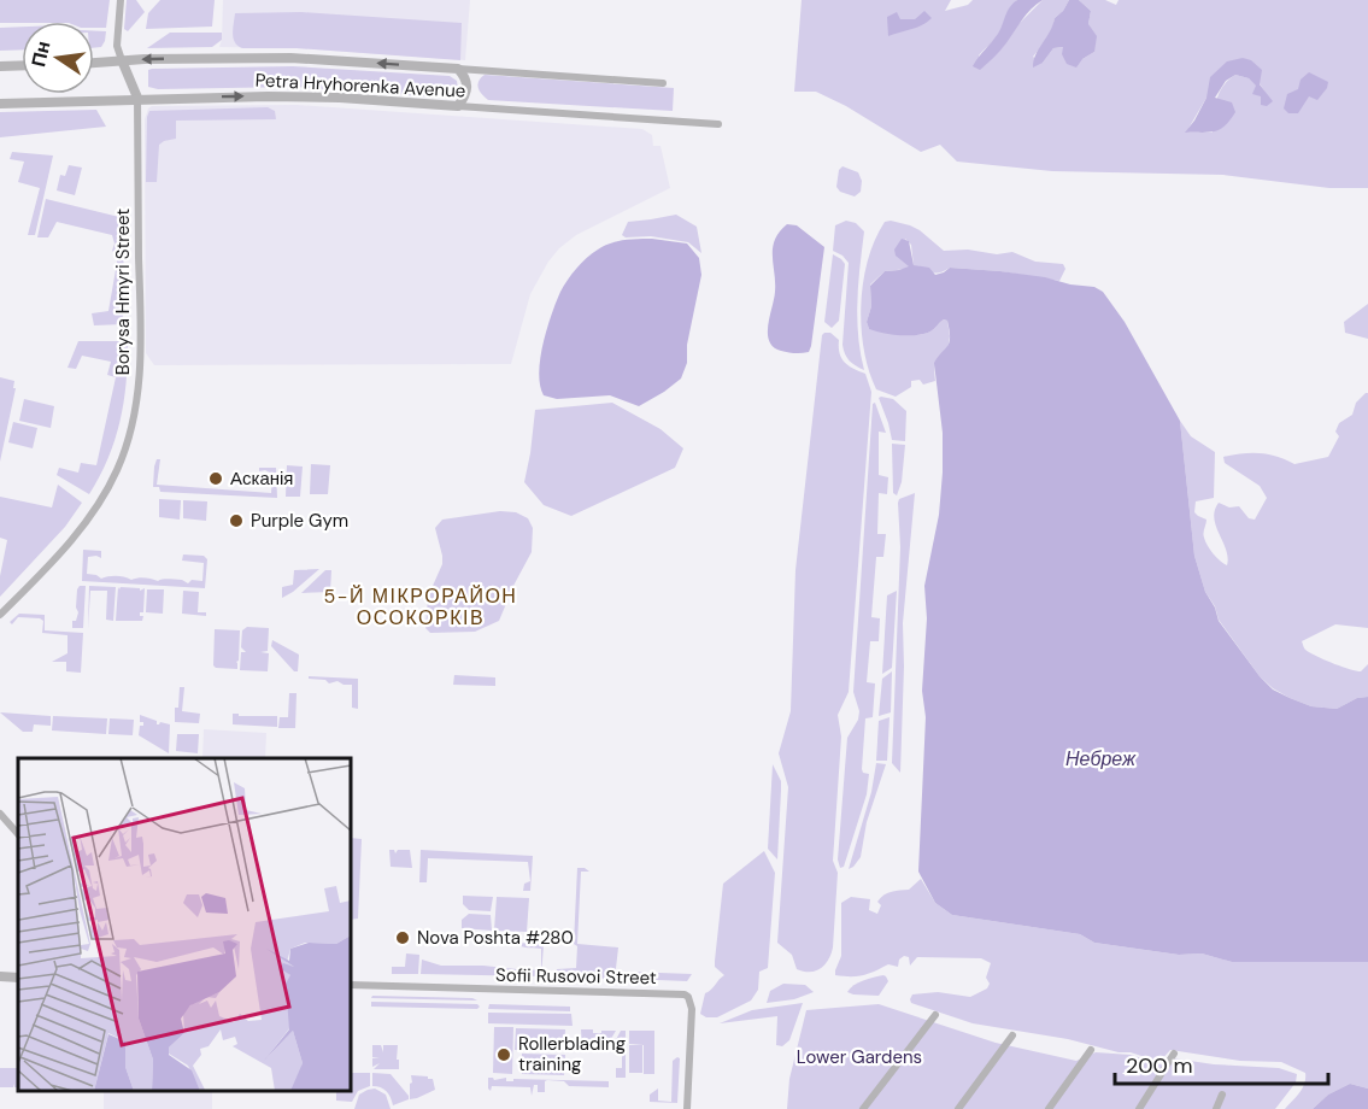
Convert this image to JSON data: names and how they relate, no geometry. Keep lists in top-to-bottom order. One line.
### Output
{"streets":{"street":["Petra Hryhorenka Avenue","Borysa Hmyri Street","Sofii Rusovoi Street"]},"crossings":[["Petra Hryhorenka Avenue","Borysa Hmyri Street"]],"districts":["5-Й МІКРОРАЙОН ОСОКОРКІВ"],"water":["Небреж"],"parks":["Lower Gardens"],"places":["Асканія","Purple Gym","Nova Poshta #280","Rollerblading training"],"scale_bar":"200 m","north":"left"}
